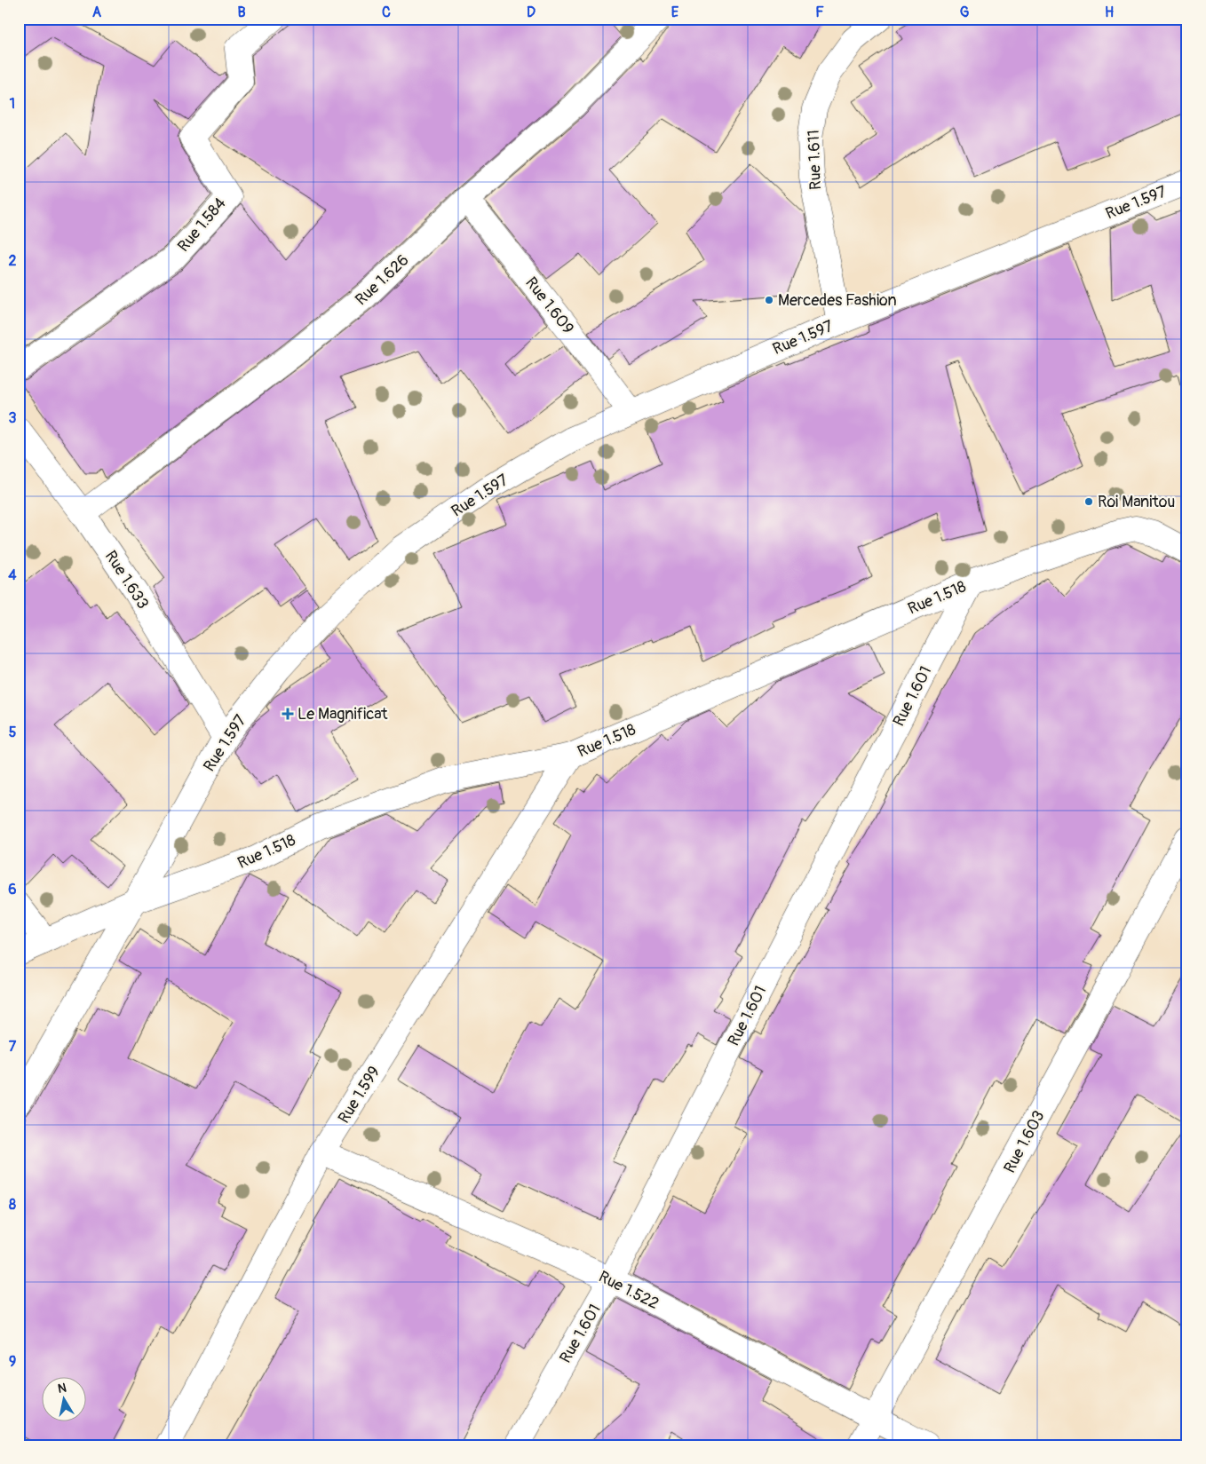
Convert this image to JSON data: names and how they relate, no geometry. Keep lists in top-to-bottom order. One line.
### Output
{"streets":{"street":["Rue 1.611","Rue 1.597","Rue 1.584","Rue 1.626","Rue 1.609","Rue 1.633","Rue 1.518","Rue 1.601","Rue 1.599","Rue 1.603","Rue 1.522"]},"crossings":[["Rue 1.611","Rue 1.597"],["Rue 1.597","Rue 1.609"],["Rue 1.597","Rue 1.633"],["Rue 1.597","Rue 1.518"],["Rue 1.626","Rue 1.609"],["Rue 1.626","Rue 1.633"],["Rue 1.518","Rue 1.601"],["Rue 1.518","Rue 1.599"],["Rue 1.601","Rue 1.522"],["Rue 1.599","Rue 1.522"],["Rue 1.603","Rue 1.522"]],"places":{"other":["Mercedes Fashion","Roi Manitou"],"health":["Le Magnificat"]},"north":"top","grid":{"columns":["A","B","C","D","E","F","G","H"],"rows":["1","2","3","4","5","6","7","8","9"]}}
